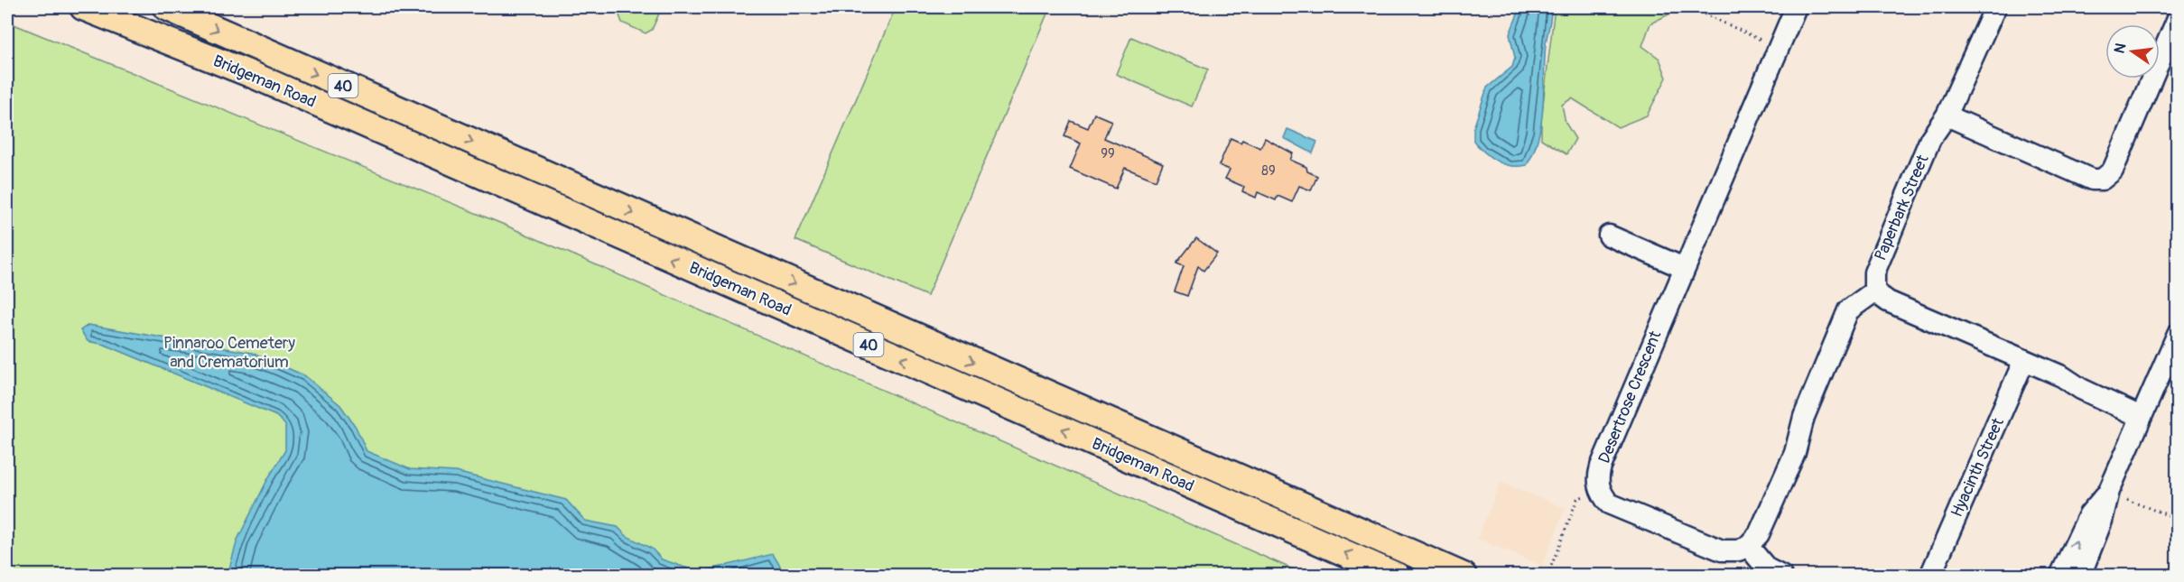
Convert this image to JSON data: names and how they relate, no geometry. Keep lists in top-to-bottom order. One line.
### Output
{"streets":{"main road":["Bridgeman Road","40"],"street":["Paperbark Street","Desertrose Crescent","Hyacinth Street"]},"parks":["Pinnaroo Cemetery and Crematorium"],"house_numbers":["99","89"],"north":"left"}
